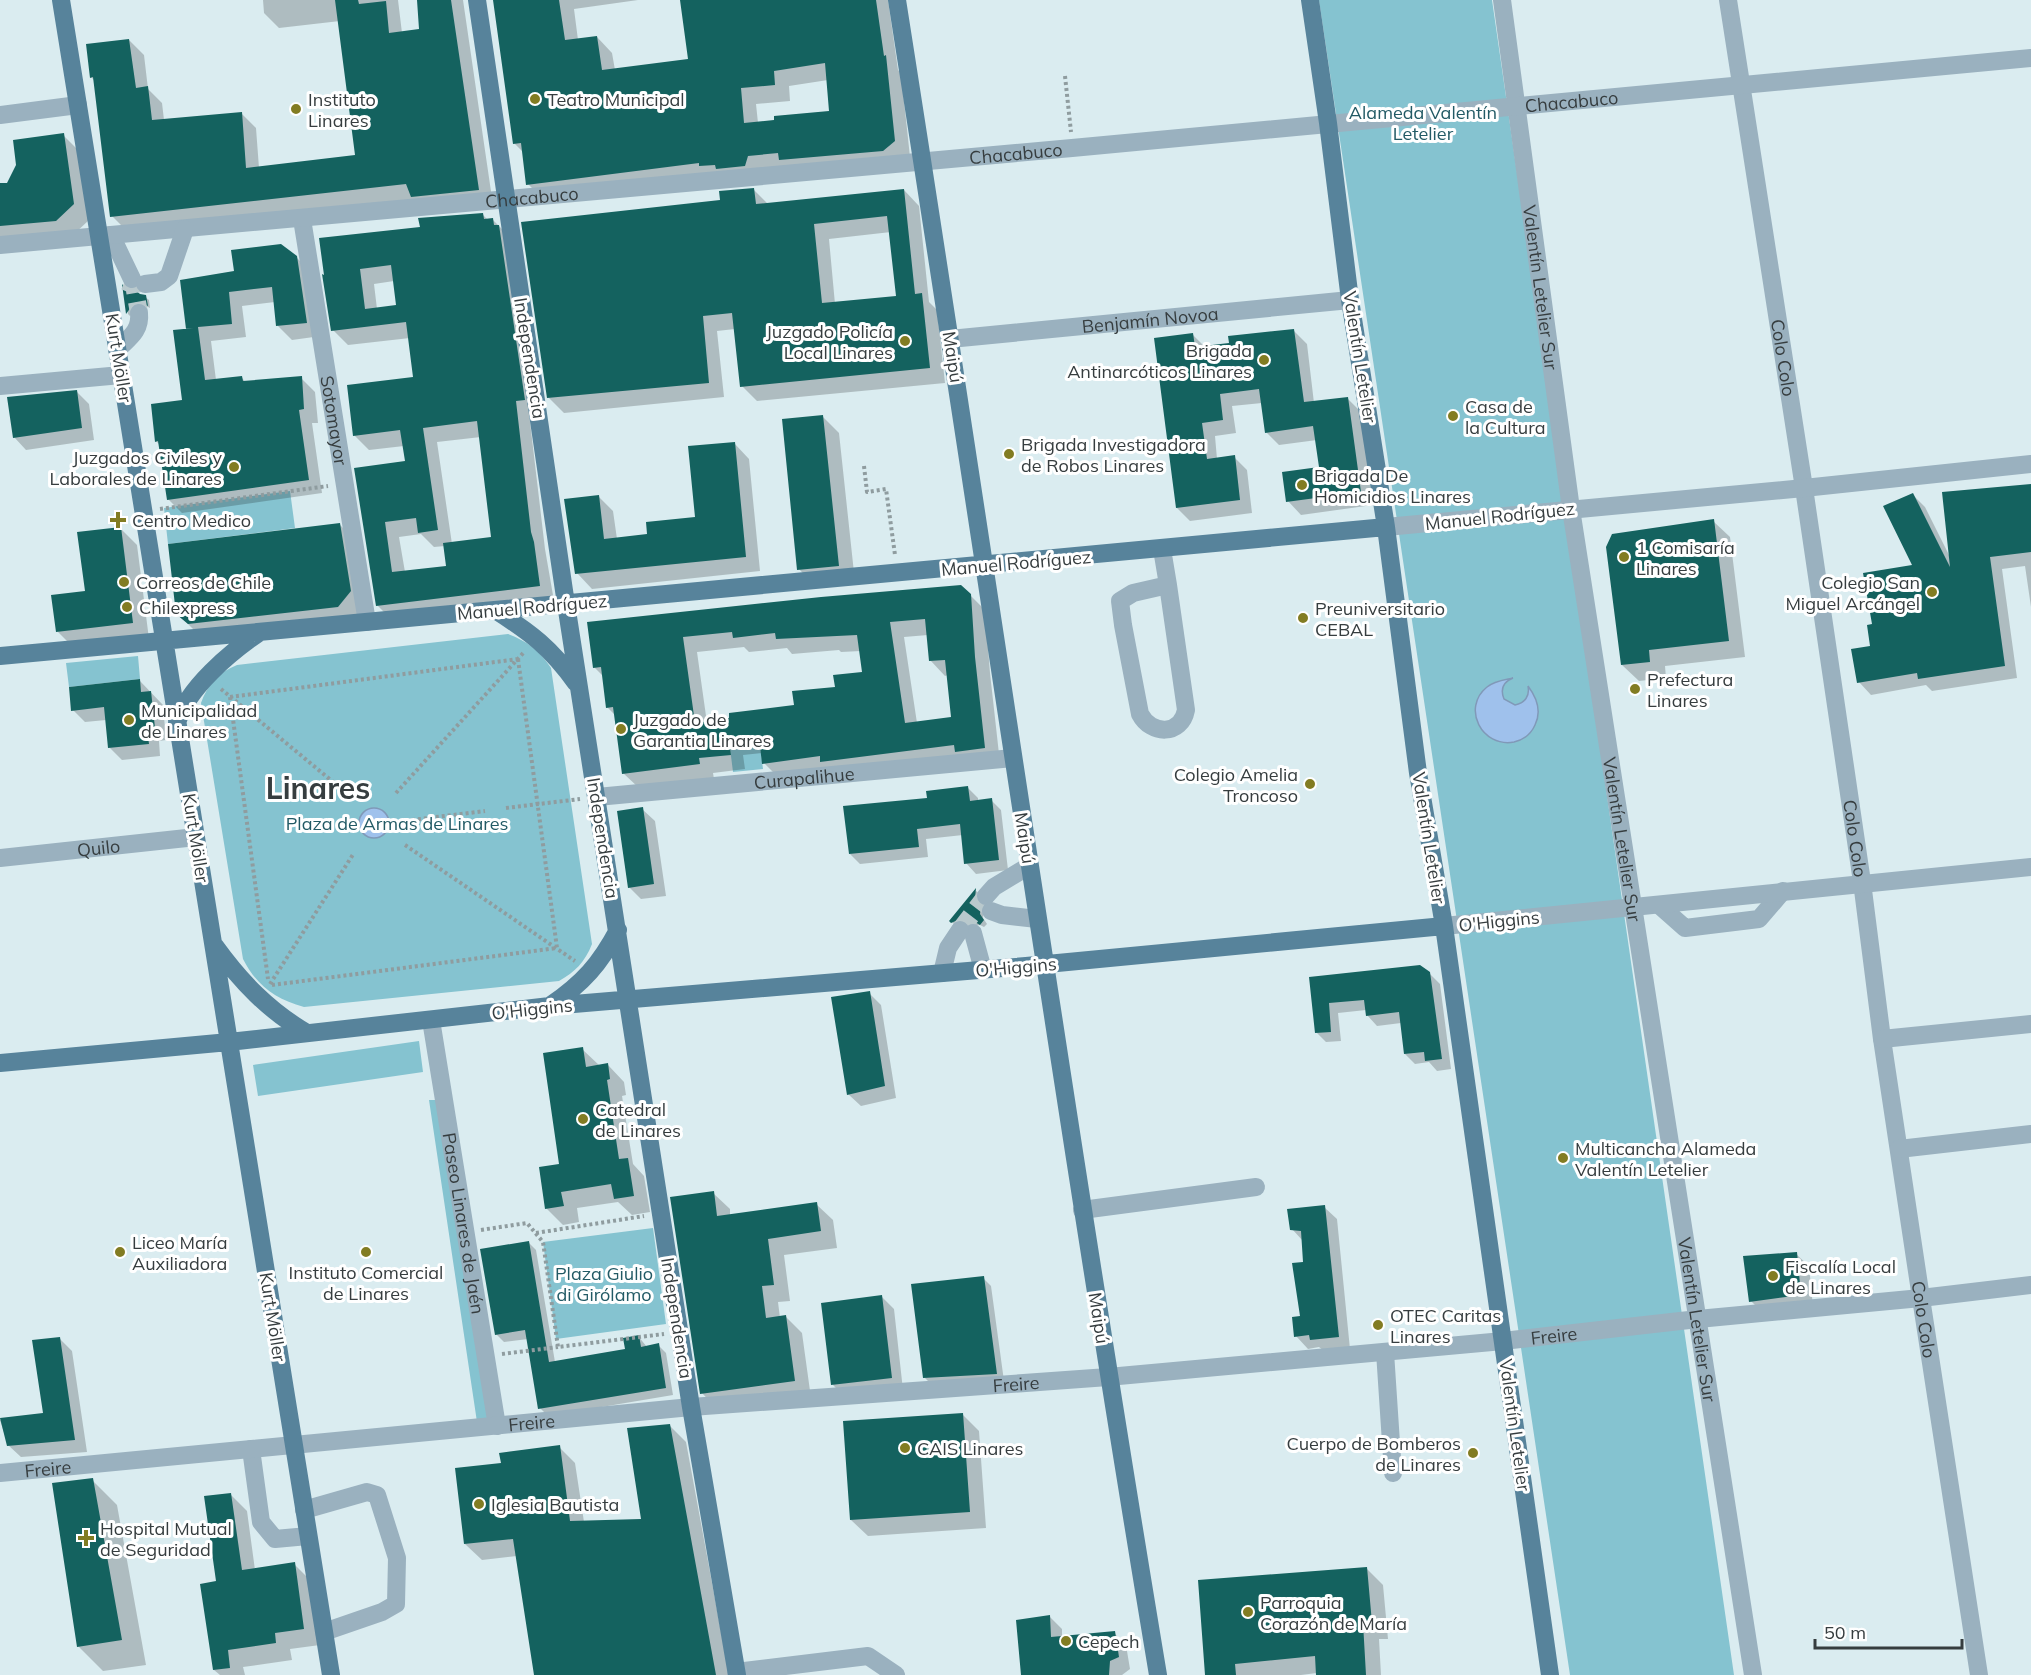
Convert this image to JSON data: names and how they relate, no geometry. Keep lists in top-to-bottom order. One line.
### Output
{"streets":{"main road":["Maipú","Valentín Letelier","Kurt Möller","Independencia","Manuel Rodríguez","O'Higgins"],"street":["Chacabuco","Valentín Letelier Sur","Benjamín Novoa","Colo Colo","Sotomayor","Curapalihue","Quilo","Paseo Linares de Jaén","Freire"]},"crossings":[["Chacabuco","Valentín Letelier Sur"],["Chacabuco","Maipú"],["Chacabuco","Valentín Letelier"],["Chacabuco","Colo Colo"],["Chacabuco","Kurt Möller"],["Chacabuco","Independencia"],["Chacabuco","Sotomayor"],["Valentín Letelier Sur","Manuel Rodríguez"],["Valentín Letelier Sur","O'Higgins"],["Valentín Letelier Sur","Freire"],["Benjamín Novoa","Maipú"],["Benjamín Novoa","Valentín Letelier"],["Maipú","Manuel Rodríguez"],["Maipú","Curapalihue"],["Maipú","O'Higgins"],["Maipú","Freire"],["Valentín Letelier","Manuel Rodríguez"],["Valentín Letelier","O'Higgins"],["Valentín Letelier","Freire"],["Colo Colo","Manuel Rodríguez"],["Colo Colo","O'Higgins"],["Colo Colo","Freire"],["Kurt Möller","Manuel Rodríguez"],["Kurt Möller","Quilo"],["Kurt Möller","O'Higgins"],["Kurt Möller","Freire"],["Independencia","Manuel Rodríguez"],["Independencia","Curapalihue"],["Independencia","O'Higgins"],["Independencia","Freire"],["Sotomayor","Manuel Rodríguez"],["O'Higgins","Paseo Linares de Jaén"],["Paseo Linares de Jaén","Freire"]],"districts":["Linares"],"parks":["Alameda Valentín Letelier","Plaza de Armas de Linares","Plaza Giulio di Girólamo"],"places":{"other":["Teatro Municipal","Instituto Linares","Juzgado Policía Local Linares","Brigada Antinarcóticos Linares","Casa de la Cultura","Brigada Investigadora de Robos Linares","Juzgados Civiles y Laborales de Linares","Brigada De Homicidios Linares","1 Comisaría Linares","Correos de Chile","Colegio San Miguel Arcángel","Chilexpress","Preuniversitario CEBAL","Prefectura Linares","Municipalidad de Linares","Juzgado de Garantia Linares","Colegio Amelia Troncoso","Catedral de Linares","Multicancha Alameda Valentín Letelier","Liceo María Auxiliadora","Instituto Comercial de Linares","Fiscalía Local de Linares","OTEC Caritas Linares","CAIS Linares","Cuerpo de Bomberos de Linares","Iglesia Bautista","Parroquia Corazón de María","Cepech"],"health":["Centro Medico","Hospital Mutual de Seguridad"]},"scale_bar":"50 m"}
